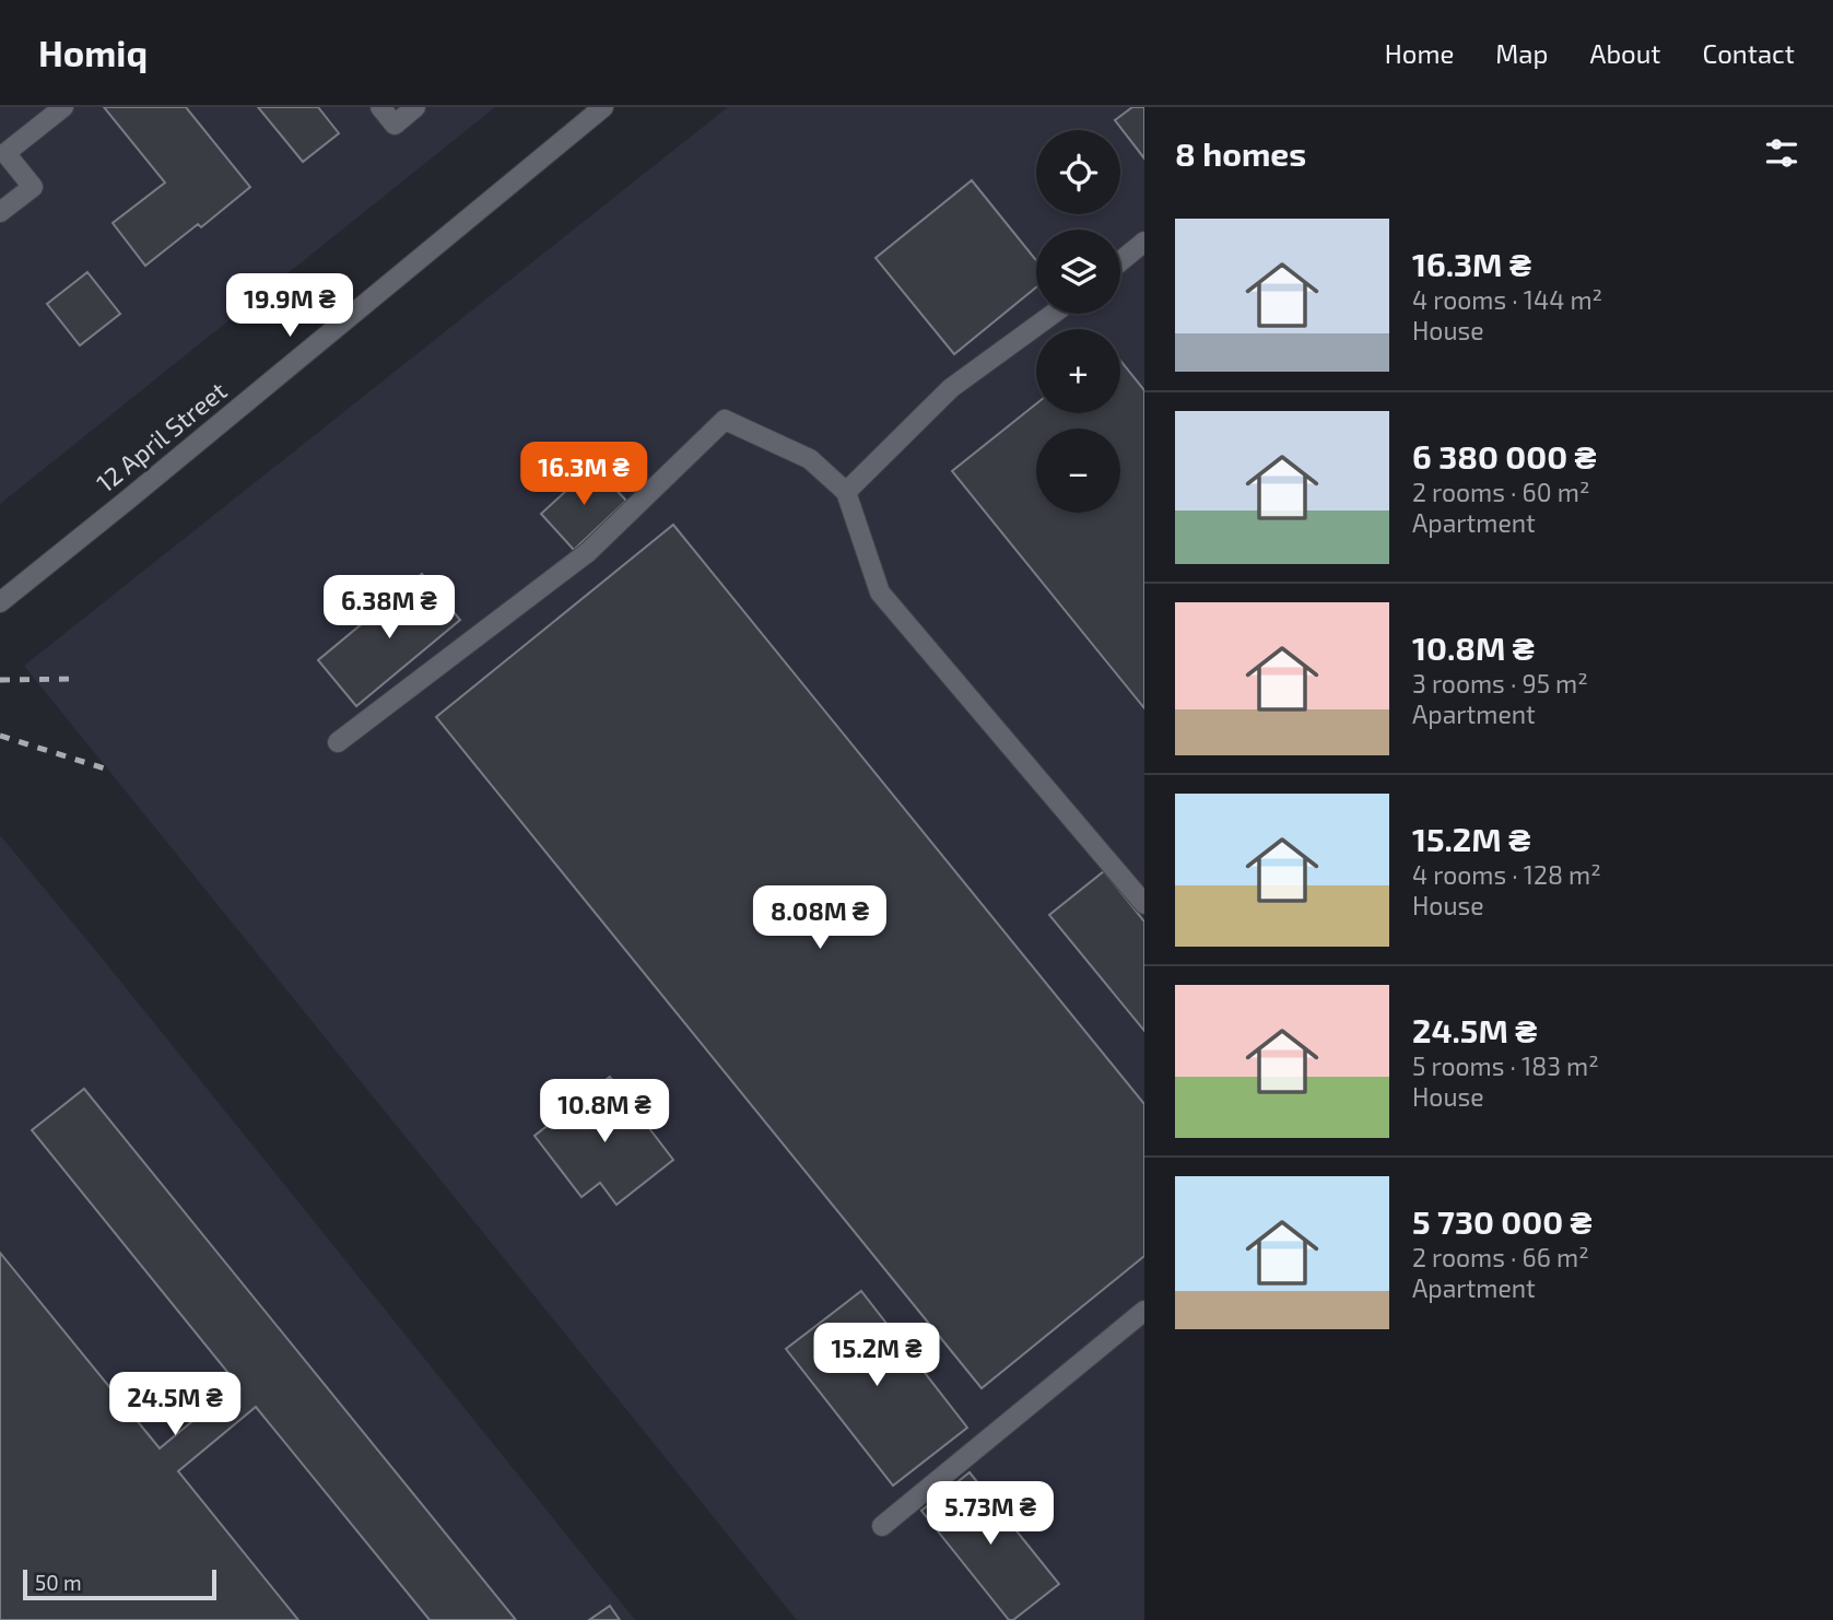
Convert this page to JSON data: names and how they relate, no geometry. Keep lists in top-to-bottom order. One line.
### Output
{"streets":{"street":["12 April Street"]},"scale_bar":"50 m","page":{"header":"Homiq","nav":["Home","Map","About","Contact"],"heading":"8 homes","map_buttons":["+","−"],"list":[{"name":"16.3M ₴","note":"4 rooms · 144 m² · House"},{"name":"6 380 000 ₴","note":"2 rooms · 60 m² · Apartment"},{"name":"10.8M ₴","note":"3 rooms · 95 m² · Apartment"},{"name":"15.2M ₴","note":"4 rooms · 128 m² · House"},{"name":"24.5M ₴","note":"5 rooms · 183 m² · House"},{"name":"5 730 000 ₴","note":"2 rooms · 66 m² · Apartment"}],"price":["19.9M ₴","16.3M ₴","6.38M ₴","8.08M ₴","10.8M ₴","15.2M ₴","24.5M ₴","5.73M ₴"],"scale":"50 m"}}
